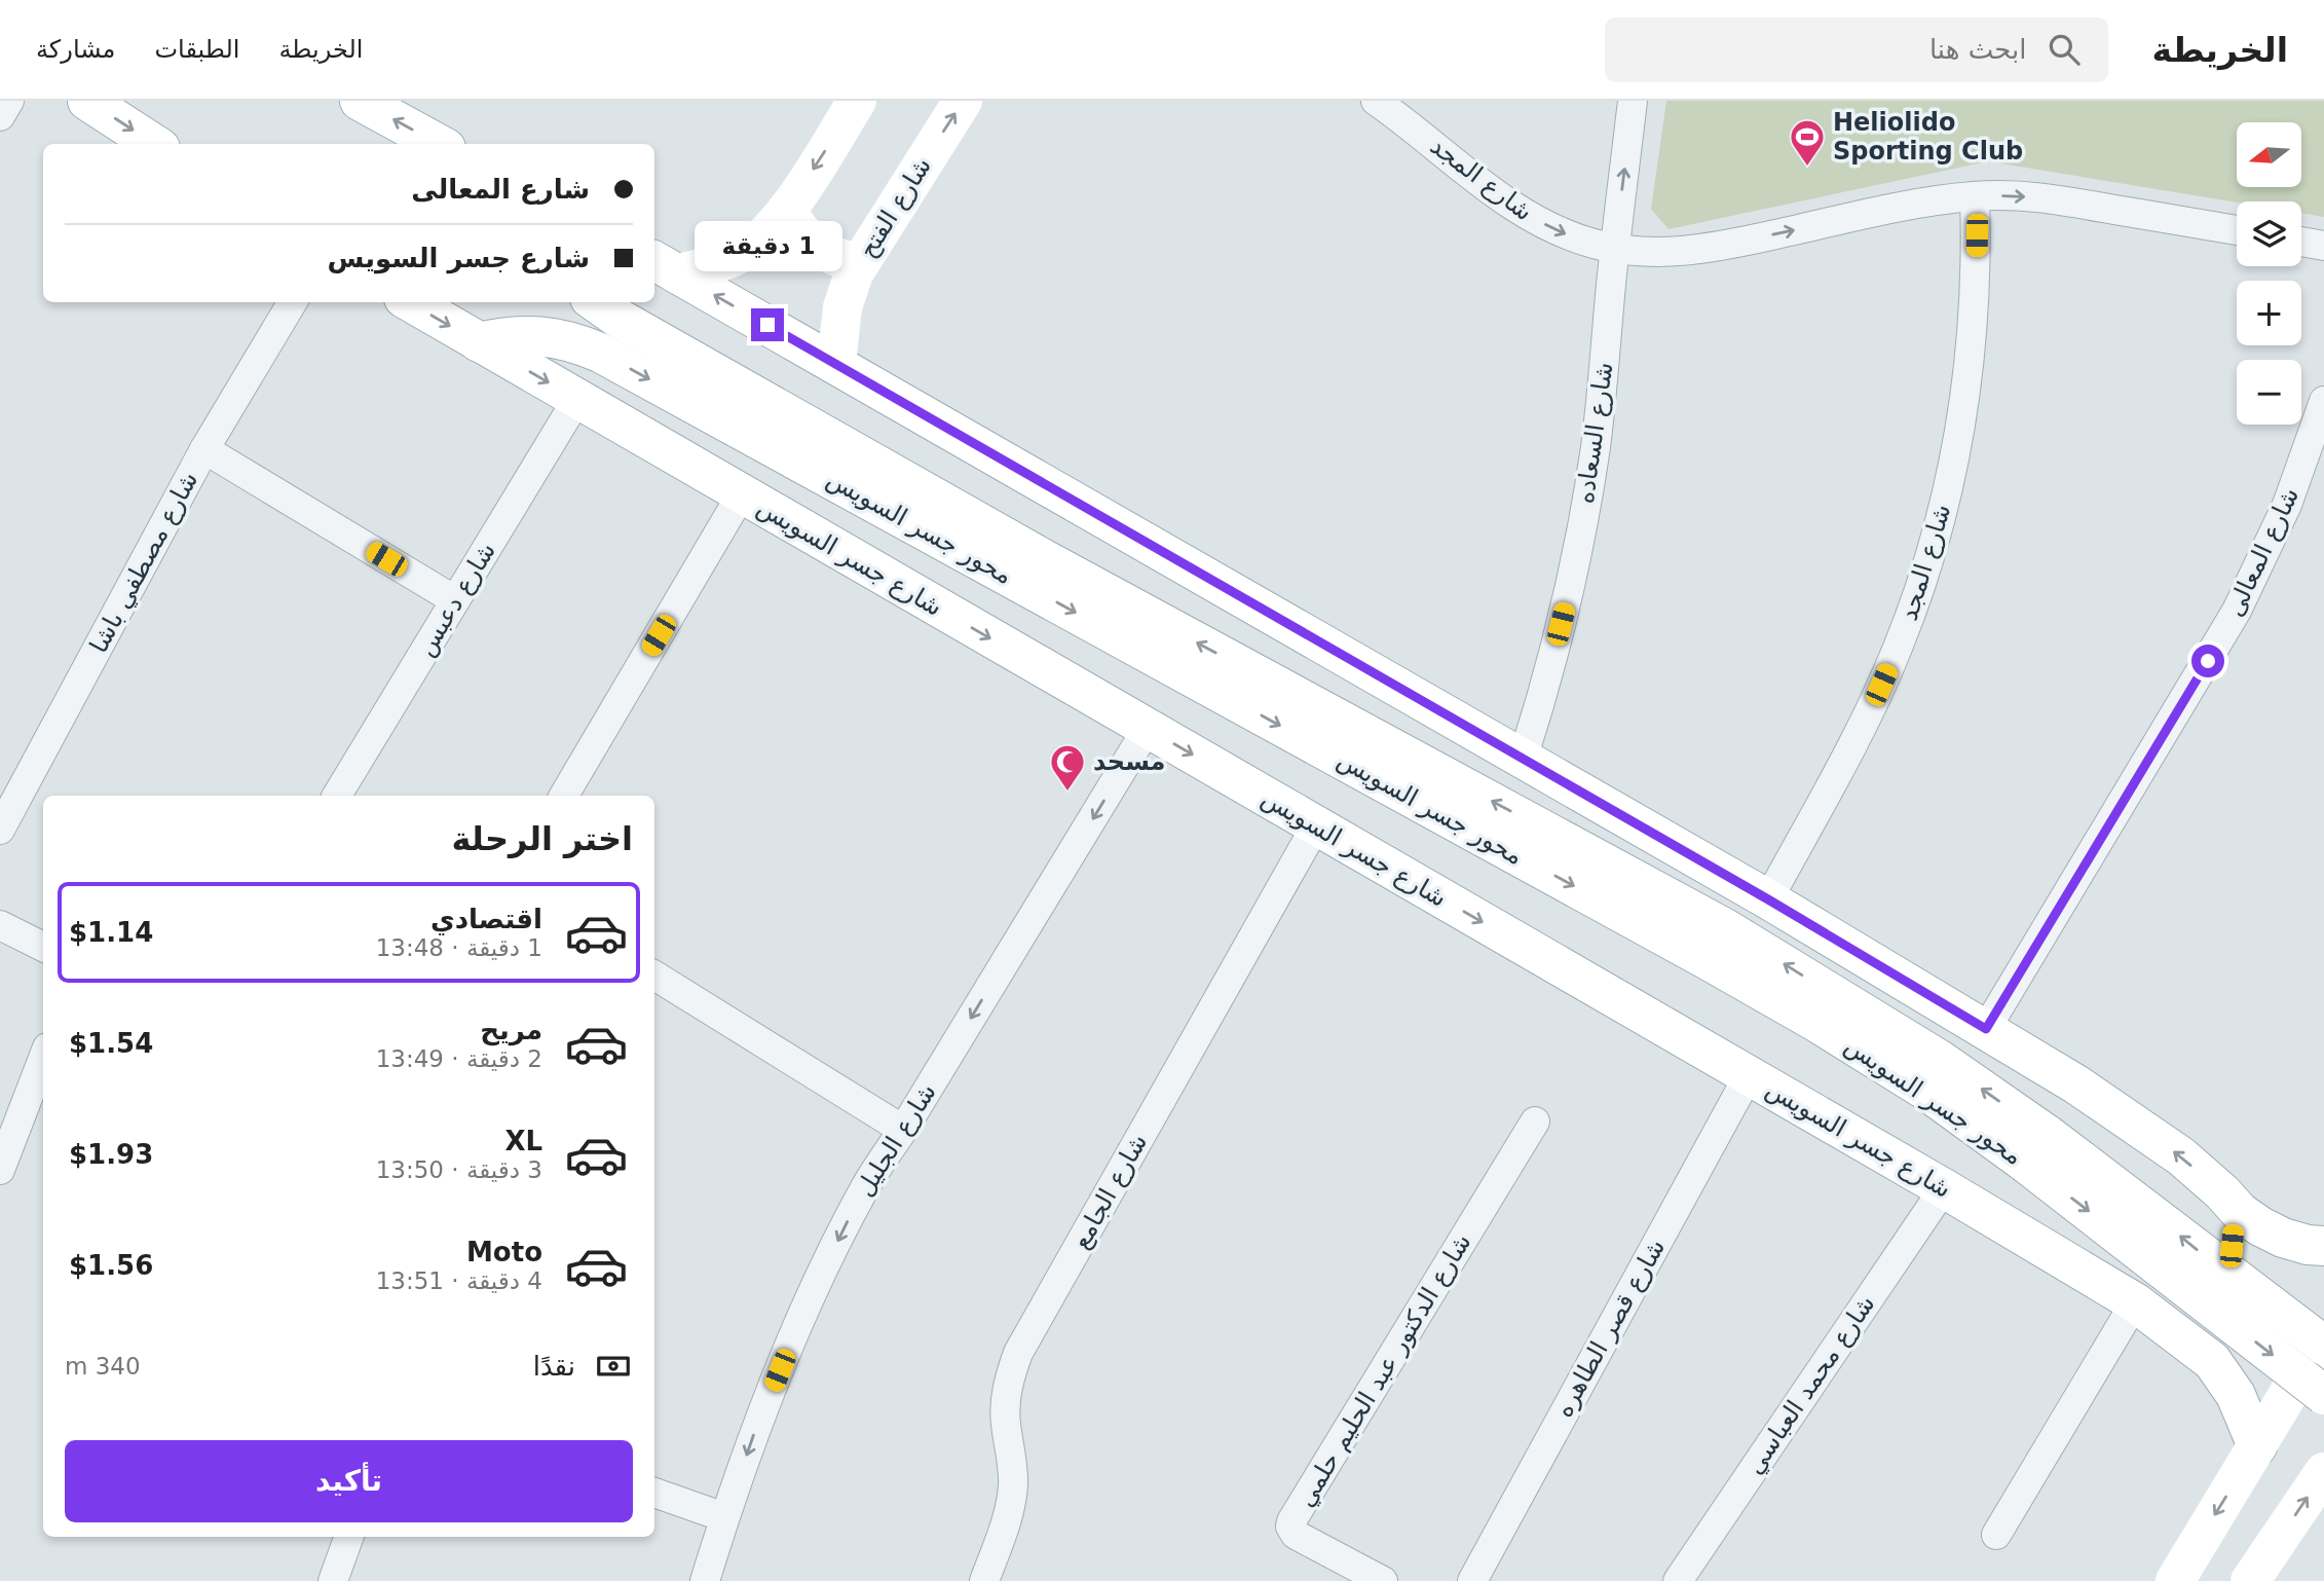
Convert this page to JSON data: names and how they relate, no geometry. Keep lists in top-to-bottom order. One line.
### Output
{"streets":{"main road":["شارع الفتح","محور جسر السويس","شارع جسر السويس"],"street":["شارع المجد","شارع السعاده","شارع المعالى","شارع مصطفي باشا","شارع دعبس","شارع الجليل","شارع الجامع","شارع قصر الطاهره","شارع الدكتور عبد الحليم حلمي","شارع محمد العباسي"]},"crossings":[["شارع المجد","شارع السعاده"],["محور جسر السويس","شارع جسر السويس"],["شارع جسر السويس","شارع دعبس"],["شارع جسر السويس","شارع الجليل"],["شارع جسر السويس","شارع الجامع"],["شارع جسر السويس","شارع قصر الطاهره"],["شارع جسر السويس","شارع محمد العباسي"]],"one_way":["شارع المجد","شارع الجليل"],"places":{"sports":["Heliolido Sporting Club"],"mosque":["مسحد"]},"north":"left","page":{"header":"الخريطة","search":"ابحث هنا","nav":["الخريطة","الطبقات","مشاركة"],"map_buttons":["+","−"],"banner":["شارع المعالى","شارع جسر السويس"],"bubble":"1 دقيقة","heading":"اختر الرحلة","list":[{"name":"اقتصادي","note":"1 دقيقة · 13:48","value":"$1.14"},{"name":"مريح","note":"2 دقيقة · 13:49","value":"$1.54"},{"name":"XL","note":"3 دقيقة · 13:50","value":"$1.93"},{"name":"Moto","note":"4 دقيقة · 13:51","value":"$1.56"}],"pay":["نقدًا","340 m"],"buttons":"تأكيد"}}
